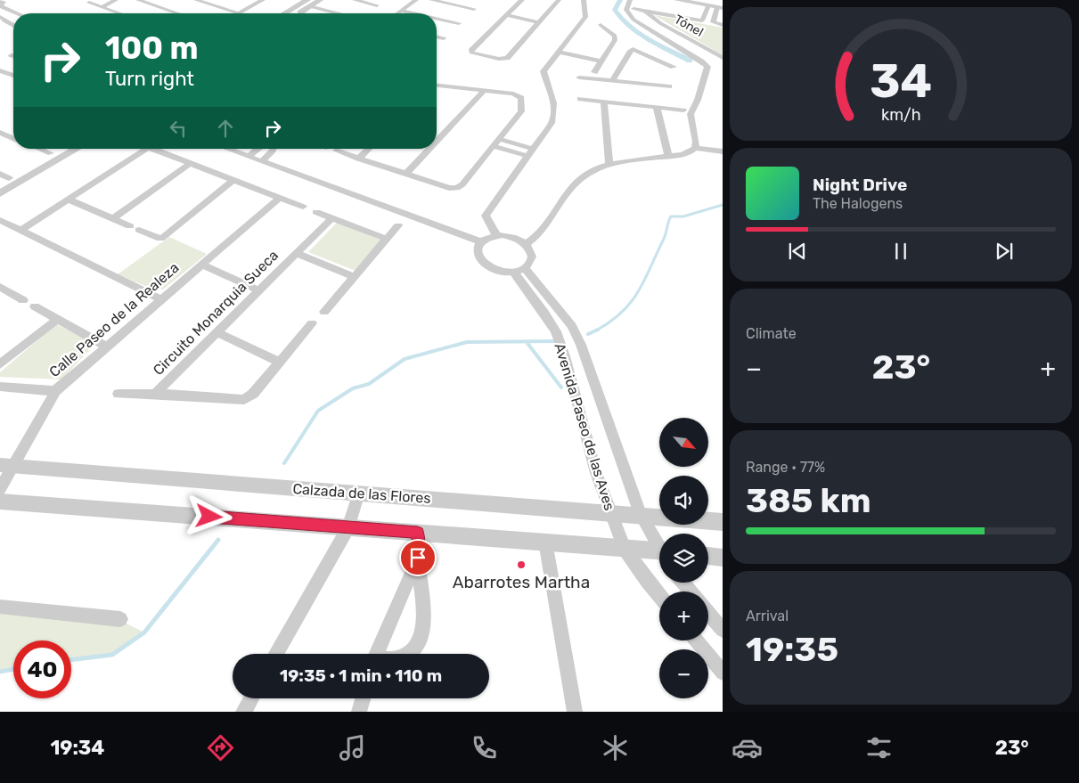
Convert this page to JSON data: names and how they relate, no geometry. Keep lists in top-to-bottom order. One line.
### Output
{"streets":{"street":["Tónel","Circuito Monarquia Sueca","Calle Paseo de la Realeza","Avenida Paseo de las Aves","Calzada de las Flores"]},"crossings":[["Calle Paseo de la Realeza","Calzada de las Flores"],["Avenida Paseo de las Aves","Calzada de las Flores"]],"places":["Abarrotes Martha"],"north":"bottom right","page":{"turn":["100 m","Turn right"],"song":["Night Drive","The Halogens"],"tile":["Climate",["Range · 77%","385 km"],["Arrival","19:35"]],"heat":["−","23°","+"],"map_buttons":["+","−"],"limit":"40","trip":"19:35 · 1 min · 110 m","tabs":["19:34","23°"],"gauge":["34","km/h"]}}
